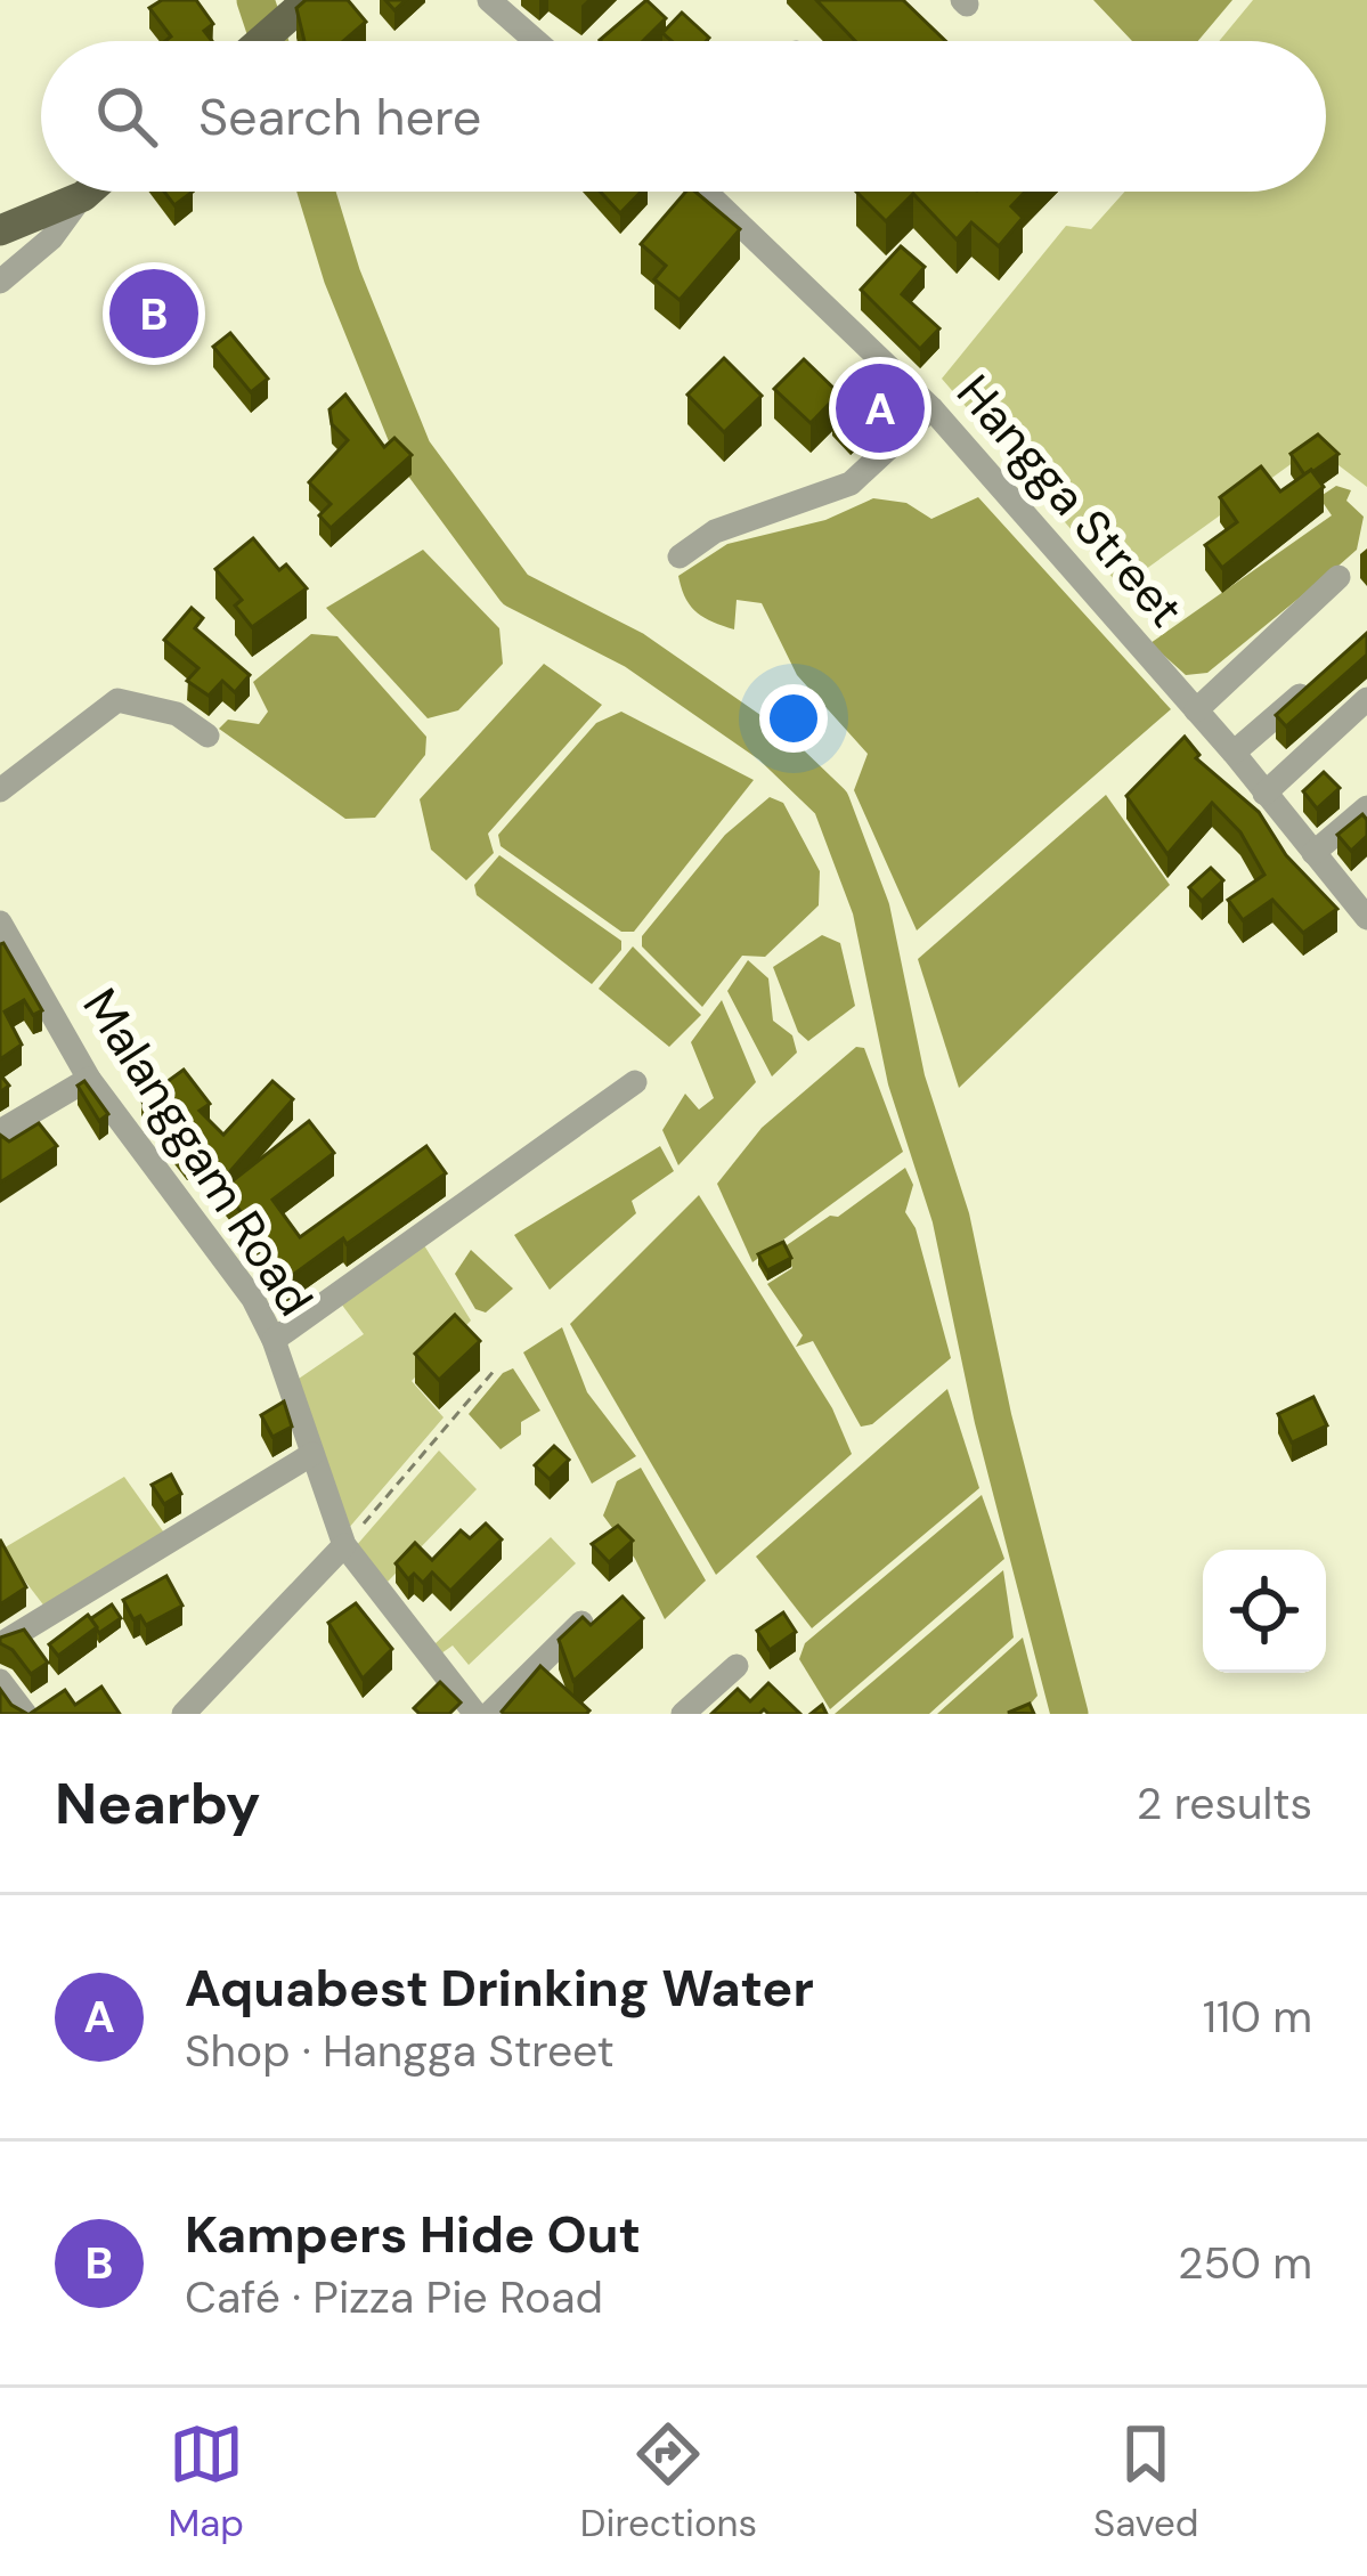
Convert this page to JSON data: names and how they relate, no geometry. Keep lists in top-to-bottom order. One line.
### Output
{"streets":{"street":["Hangga Street","Malanggam Road"]},"page":{"search":"Search here","pins":["B","A"],"heading":["Nearby","2 results"],"list":[{"mark":"A","name":"Aquabest Drinking Water","note":"Shop · Hangga Street","value":"110 m"},{"mark":"B","name":"Kampers Hide Out","note":"Café · Pizza Pie Road","value":"250 m"}],"nav":["Map","Directions","Saved"]}}
